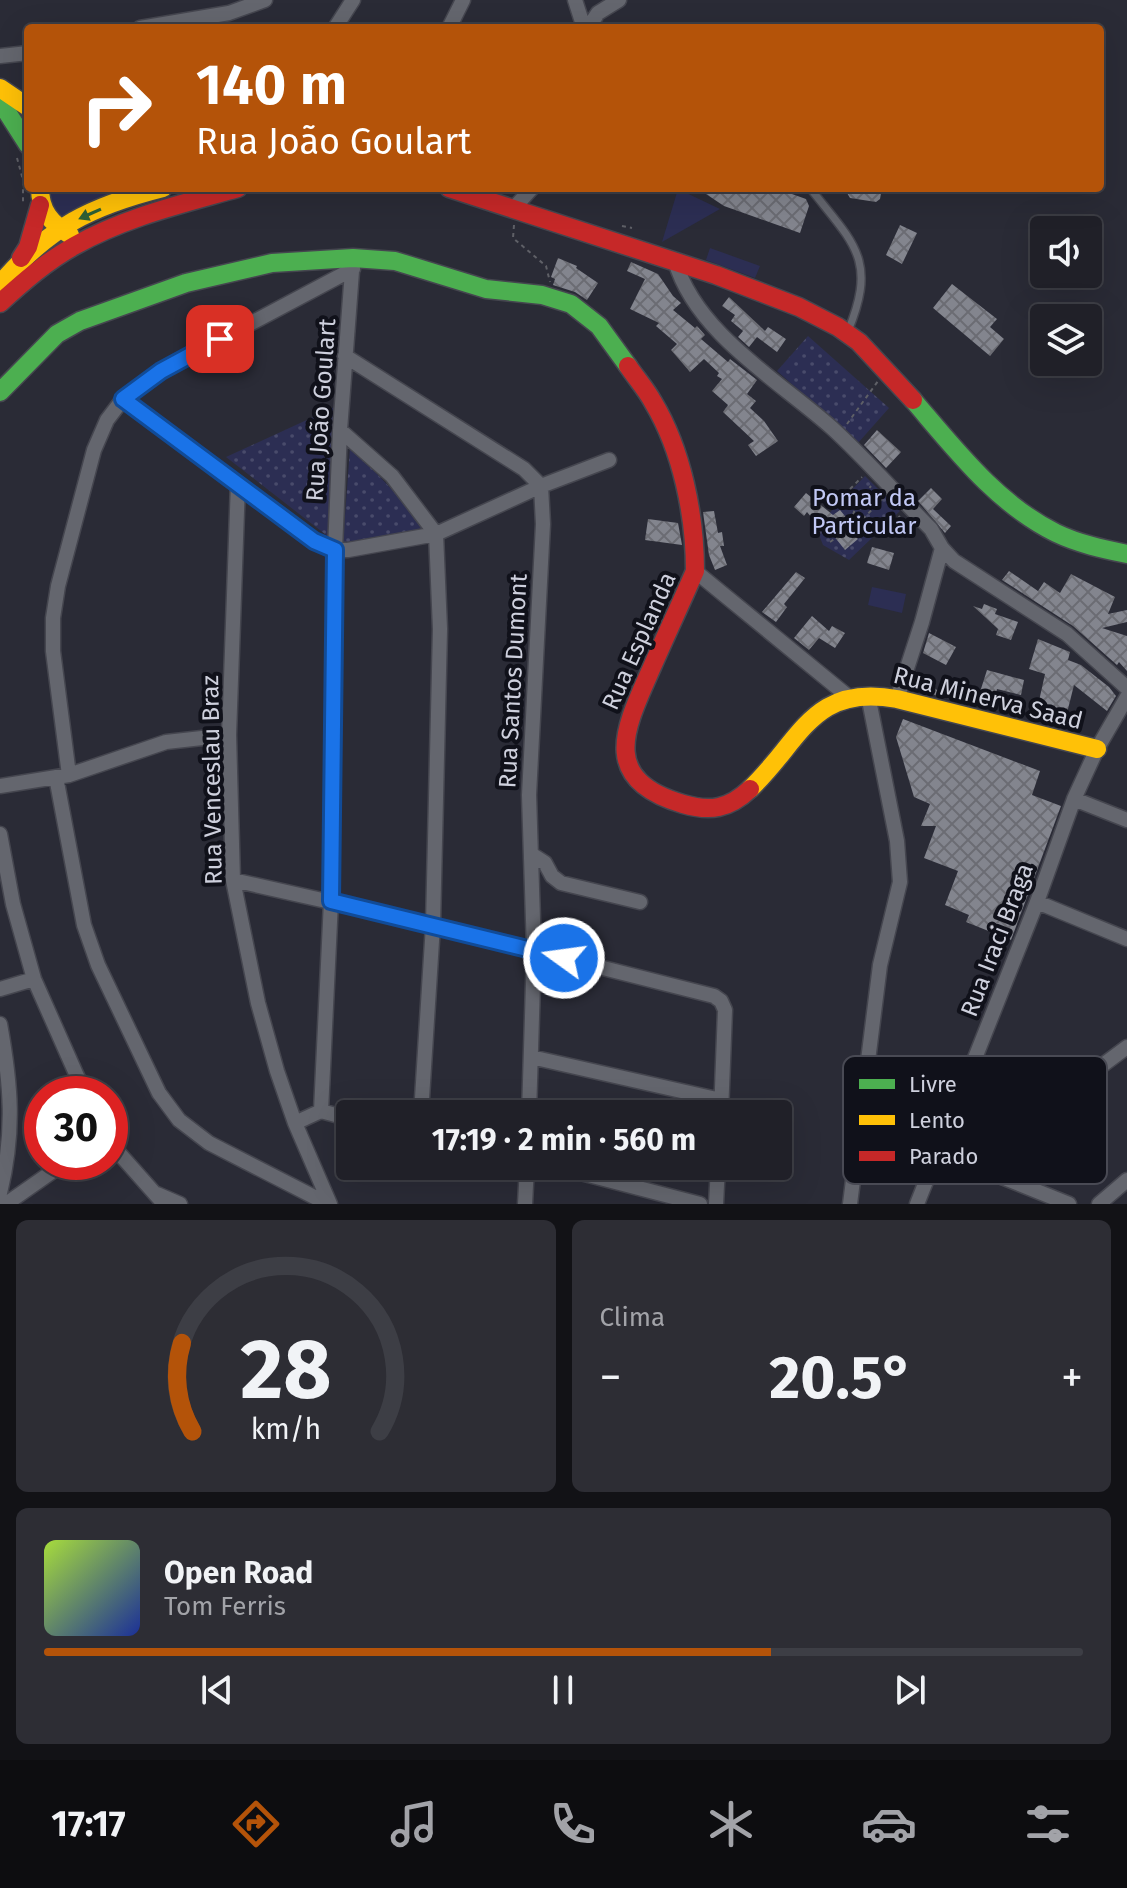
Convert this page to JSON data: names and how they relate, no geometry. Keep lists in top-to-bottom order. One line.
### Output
{"streets":{"street":["Rua João Goulart","Rua Esplanda","Rua Santos Dumont","Rua Minerva Saad","Rua Venceslau Braz","Rua Iraci Braga"]},"crossings":[["Rua João Goulart","Rua Esplanda"],["Rua Esplanda","Rua Minerva Saad"],["Rua Minerva Saad","Rua Iraci Braga"]],"parks":["Pomar da Particular"],"legend":["Livre","Lento","Parado"],"page":{"turn":["140 m","Rua João Goulart"],"limit":"30","trip":"17:19 · 2 min · 560 m","tile":"Clima","heat":["−","20.5°","+"],"song":["Open Road","Tom Ferris"],"tabs":"17:17","gauge":["28","km/h"]}}
